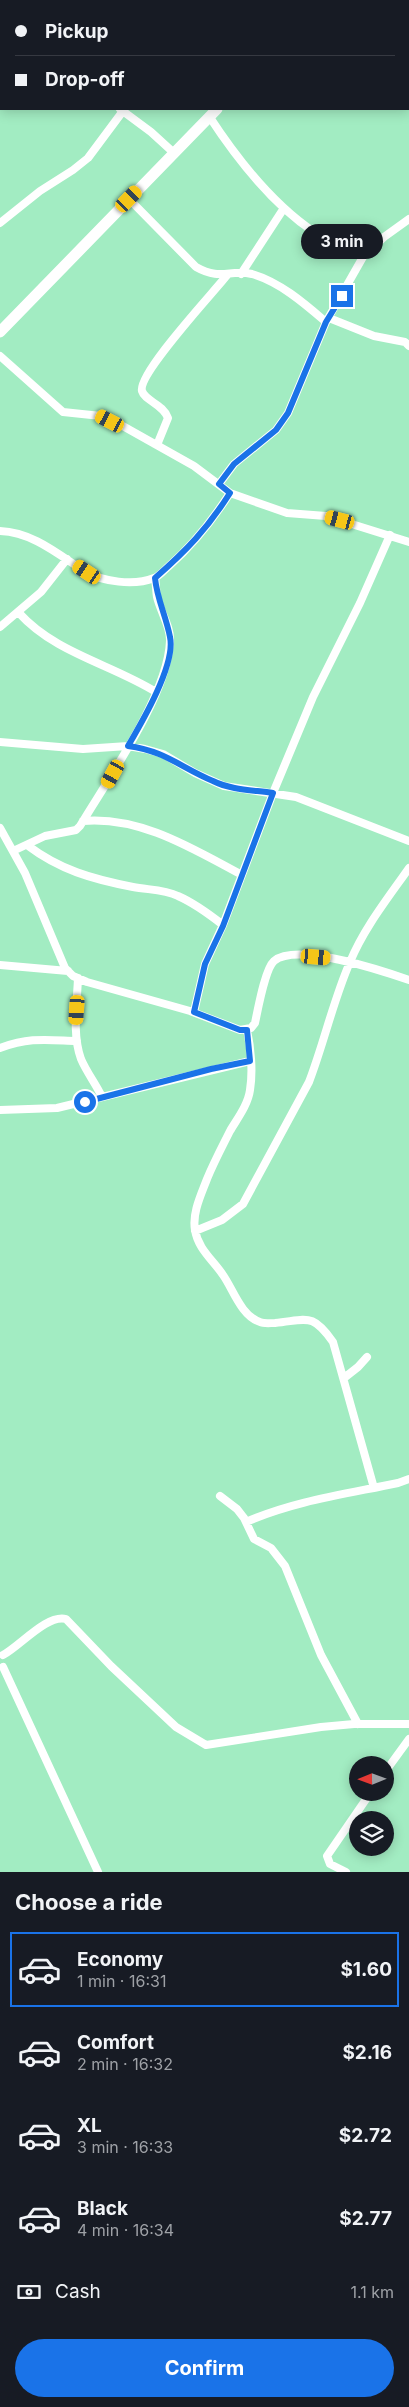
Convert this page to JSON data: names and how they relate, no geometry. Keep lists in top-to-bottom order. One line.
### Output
{"north":"left","page":{"banner":["Pickup","Drop-off"],"bubble":"3 min","heading":"Choose a ride","list":[{"name":"Economy","note":"1 min · 16:31","value":"$1.60"},{"name":"Comfort","note":"2 min · 16:32","value":"$2.16"},{"name":"XL","note":"3 min · 16:33","value":"$2.72"},{"name":"Black","note":"4 min · 16:34","value":"$2.77"}],"pay":["Cash","1.1 km"],"buttons":"Confirm"}}
